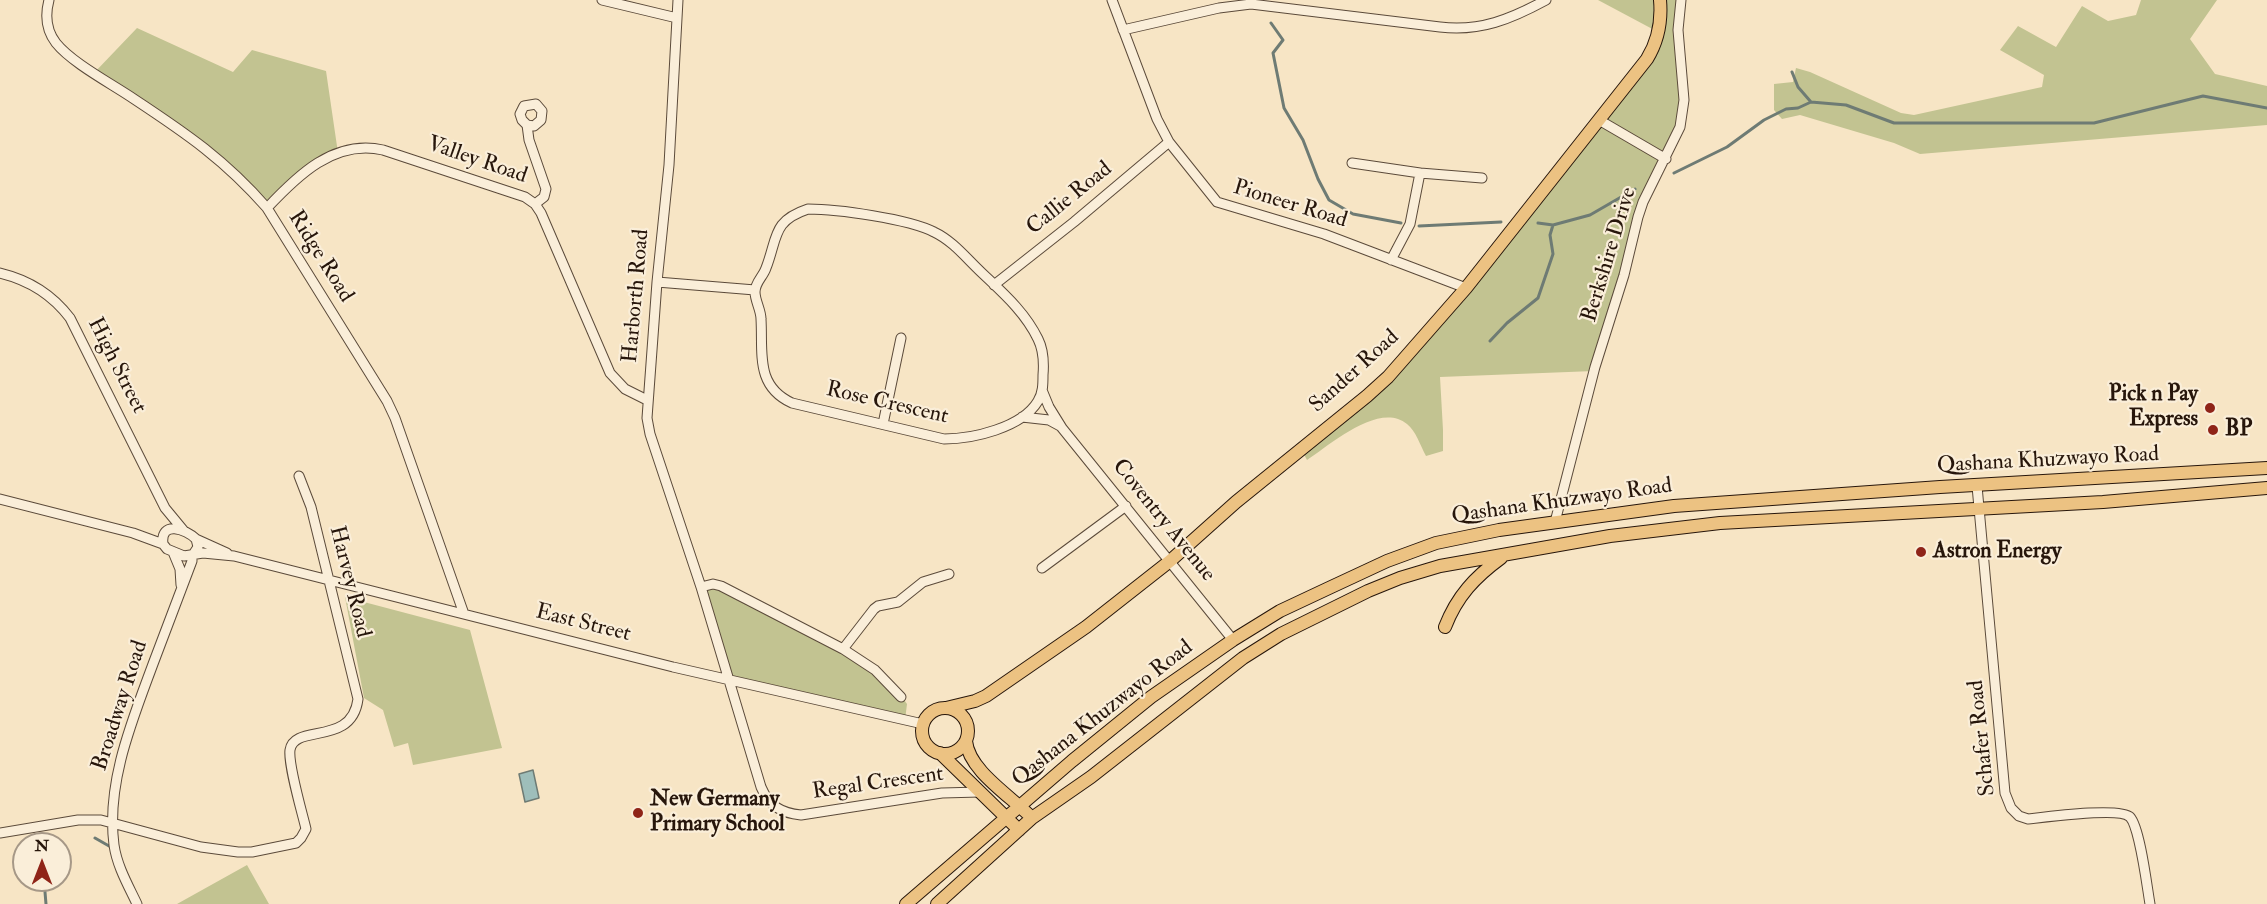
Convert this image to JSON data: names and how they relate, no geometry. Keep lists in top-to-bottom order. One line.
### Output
{"streets":{"main road":["Sander Road","Qashana Khuzwayo Road"],"street":["Valley Road","Callie Road","Pioneer Road","Berkshire Drive","Ridge Road","Harborth Road","High Street","Rose Crescent","Coventry Avenue","Harvey Road","East Street","Broadway Road","Schafer Road","Regal Crescent"]},"crossings":[["Valley Road","Ridge Road"],["Valley Road","Harborth Road"],["Callie Road","Pioneer Road"],["Pioneer Road","Sander Road"],["Berkshire Drive","Qashana Khuzwayo Road"],["Ridge Road","East Street"],["Harborth Road","East Street"],["Harborth Road","Regal Crescent"],["High Street","East Street"],["High Street","Broadway Road"],["Sander Road","Coventry Avenue"],["Sander Road","East Street"],["Rose Crescent","Coventry Avenue"],["Qashana Khuzwayo Road","Coventry Avenue"],["Qashana Khuzwayo Road","Schafer Road"],["Harvey Road","East Street"],["Harvey Road","Broadway Road"],["East Street","Broadway Road"],["East Street","Regal Crescent"]],"places":["Pick n Pay Express","BP","Astron Energy","New Germany Primary School"],"north":"top"}
